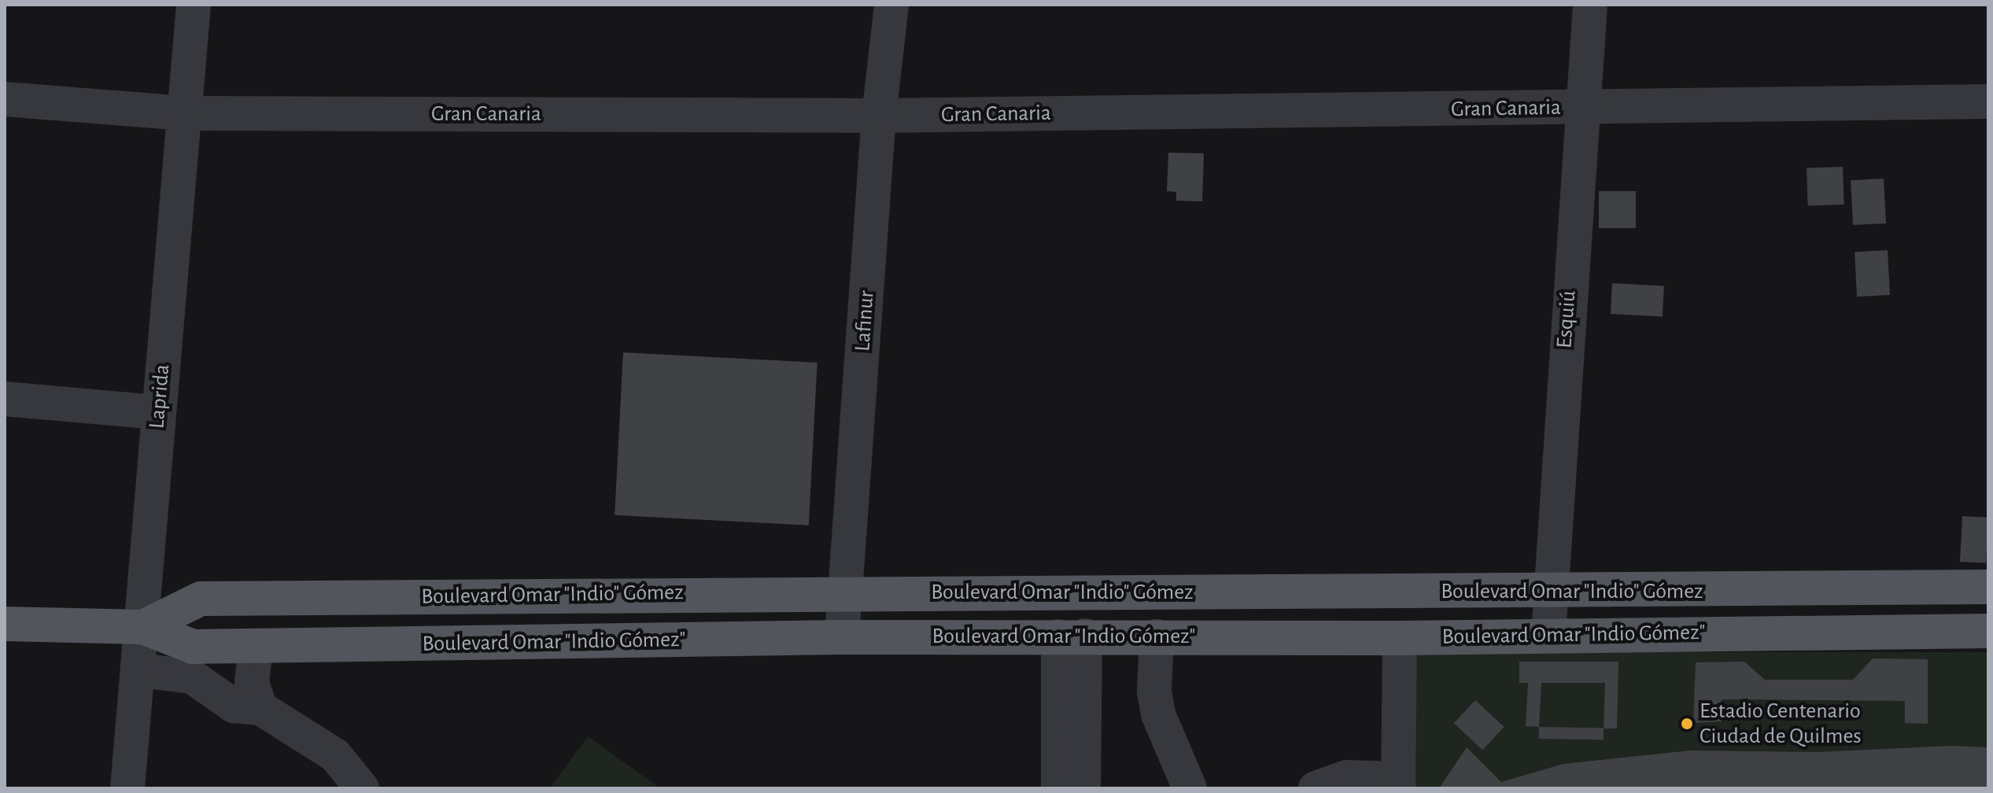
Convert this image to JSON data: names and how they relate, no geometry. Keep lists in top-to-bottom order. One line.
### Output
{"streets":{"main road":["Boulevard Omar \"Indio\" Gómez","Boulevard Omar \"Indio Gómez\""],"street":["Gran Canaria","Esquiú","Lafinur","Laprida"]},"crossings":[["Gran Canaria","Esquiú"],["Gran Canaria","Lafinur"],["Gran Canaria","Laprida"],["Esquiú","Boulevard Omar \"Indio\" Gómez"],["Esquiú","Boulevard Omar \"Indio Gómez\""],["Lafinur","Boulevard Omar \"Indio\" Gómez"],["Lafinur","Boulevard Omar \"Indio Gómez\""],["Laprida","Boulevard Omar \"Indio\" Gómez"],["Laprida","Boulevard Omar \"Indio Gómez\""],["Boulevard Omar \"Indio\" Gómez","Boulevard Omar \"Indio Gómez\""]],"places":["Estadio Centenario Ciudad de Quilmes"]}
